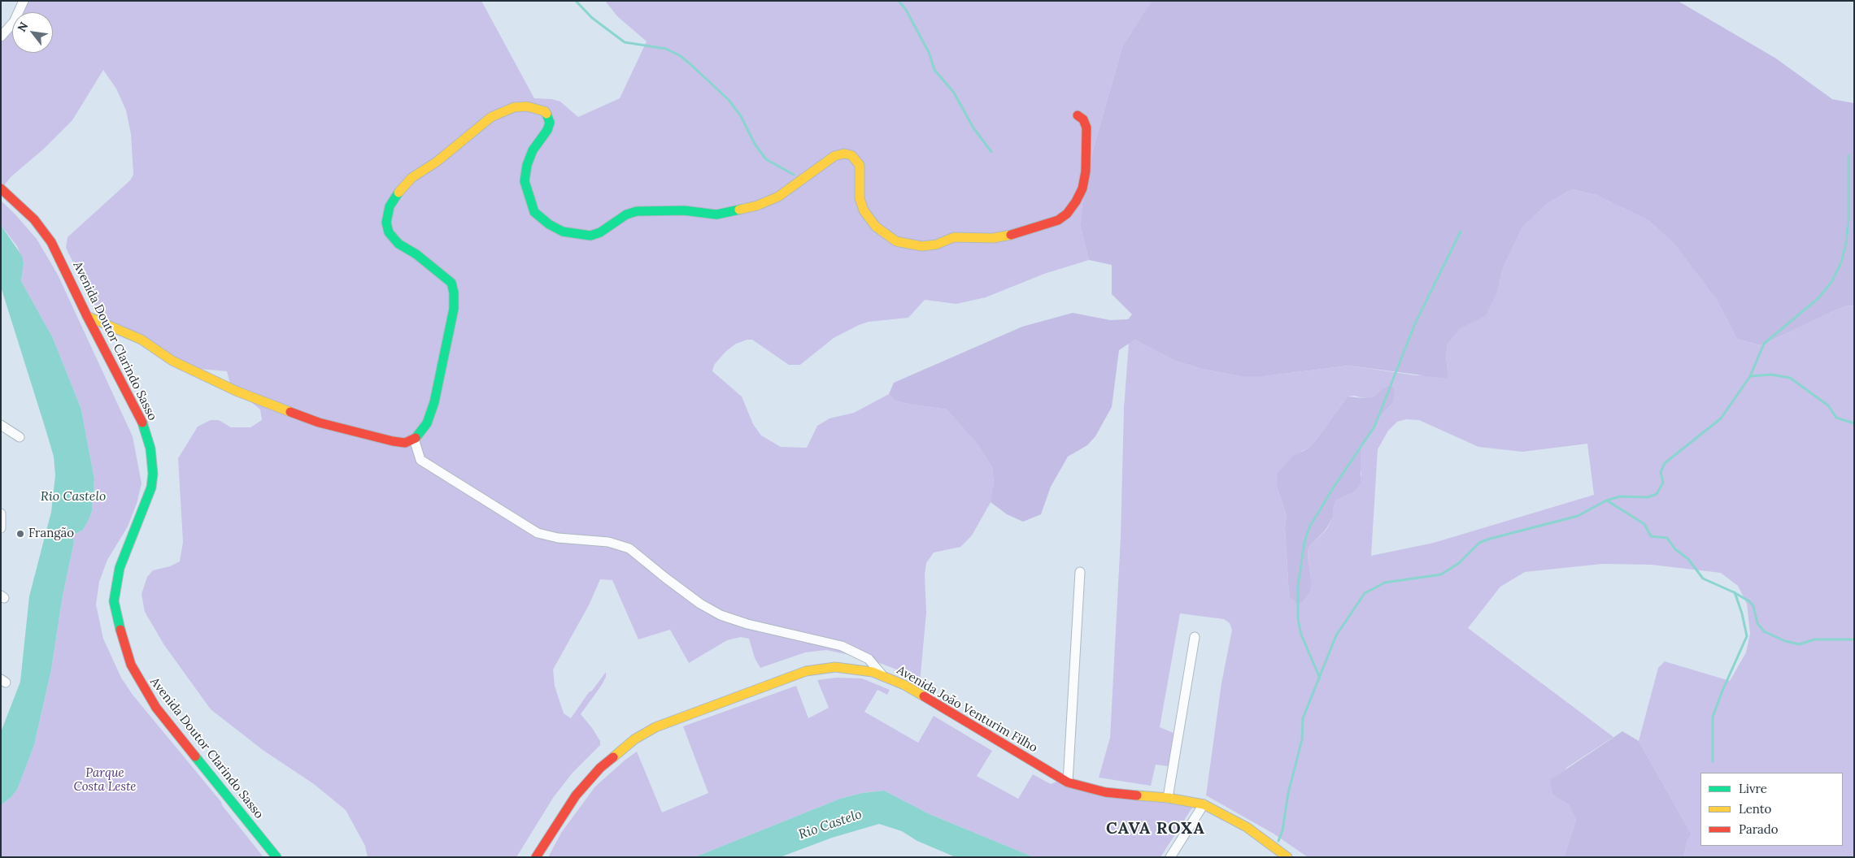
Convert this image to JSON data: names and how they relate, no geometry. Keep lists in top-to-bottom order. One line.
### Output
{"streets":{"street":["Avenida Doutor Clarindo Sasso","Avenida João Venturim Filho"]},"districts":["CAVA ROXA"],"water":["Rio Castelo"],"parks":["Parque Costa Leste"],"places":["Frangão"],"legend":["Livre","Lento","Parado"],"north":"top left"}
